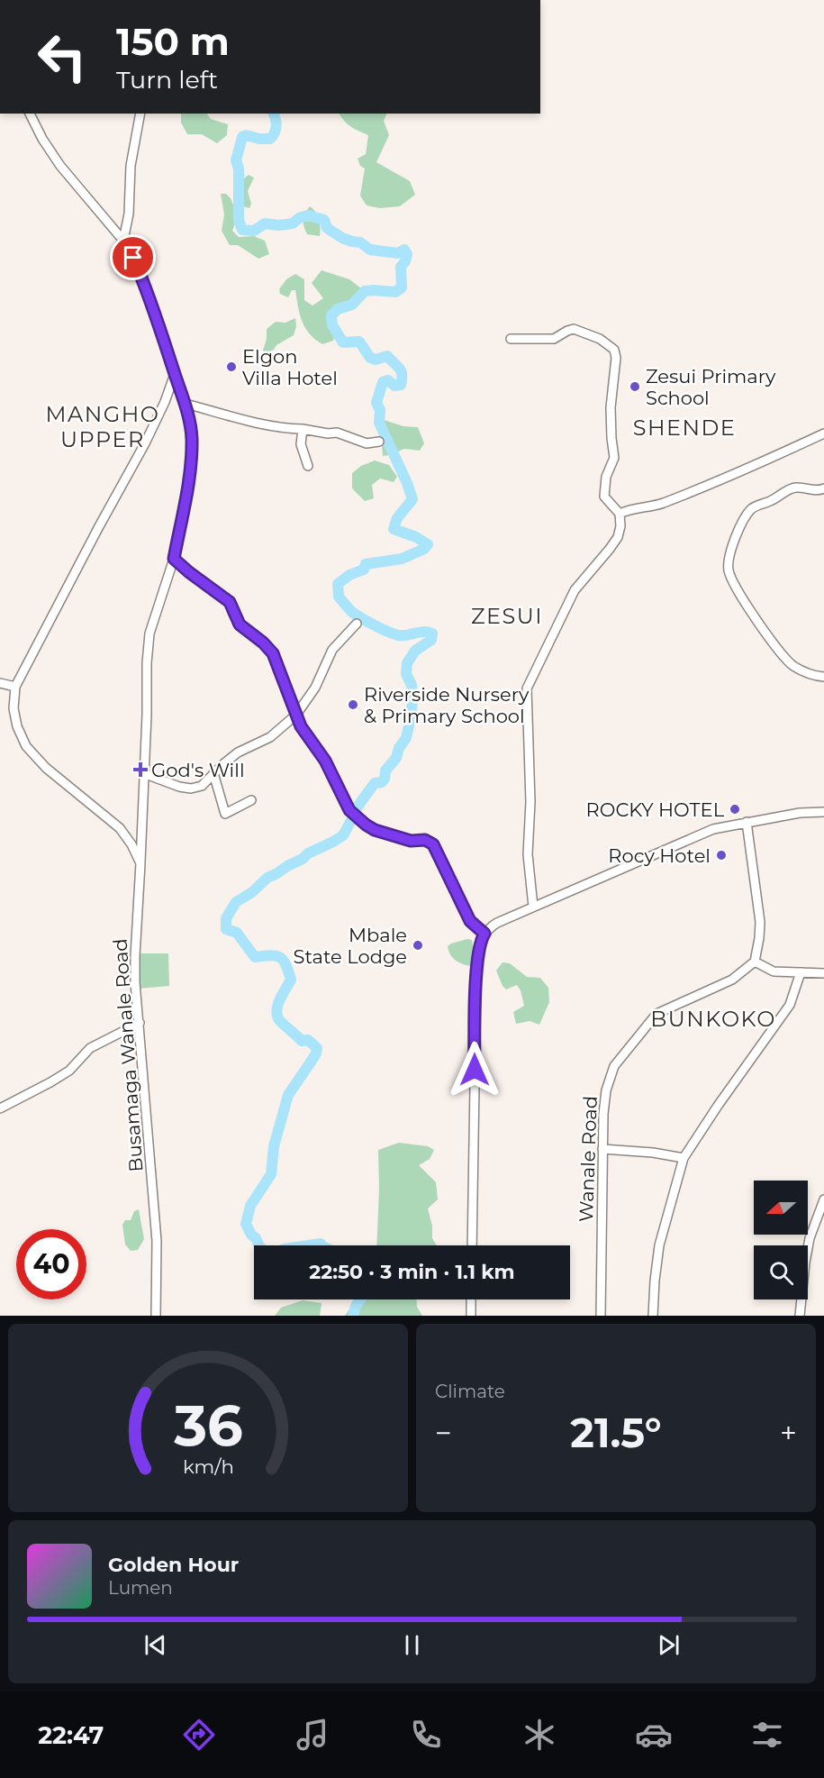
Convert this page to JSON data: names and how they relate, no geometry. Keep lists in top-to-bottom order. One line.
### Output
{"streets":{"street":["Busamaga Wanale Road","Wanale Road"]},"districts":["MANGHO UPPER","SHENDE","ZESUI","BUNKOKO"],"places":{"other":["Elgon Villa Hotel","Zesui Primary School","Riverside Nursery & Primary School","ROCKY HOTEL","Rocy Hotel","Mbale State Lodge"],"health":["God's Will"]},"north":"left","page":{"turn":["150 m","Turn left"],"limit":"40","trip":"22:50 · 3 min · 1.1 km","tile":"Climate","heat":["−","21.5°","+"],"song":["Golden Hour","Lumen"],"tabs":"22:47","gauge":["36","km/h"]}}
